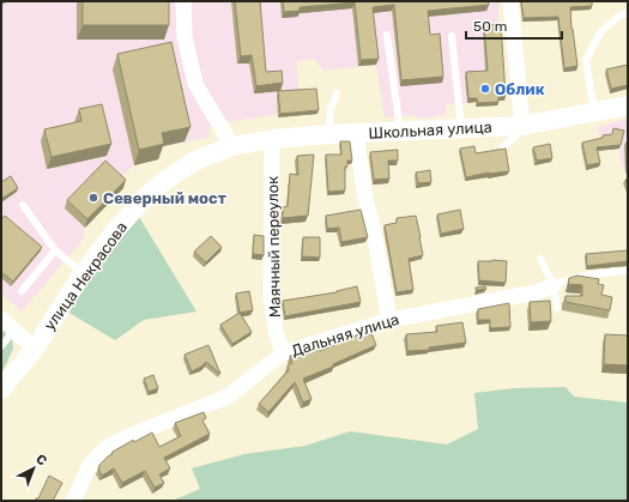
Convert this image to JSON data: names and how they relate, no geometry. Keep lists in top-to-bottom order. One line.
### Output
{"streets":{"street":["Школьная улица","Маячный переулок","улица Некрасова","Дальняя улица"]},"crossings":[["Школьная улица","Маячный переулок"],["Школьная улица","улица Некрасова"],["Маячный переулок","Дальняя улица"]],"places":["Облик","Северный мост"],"scale_bar":"50 m","north":"top right"}
